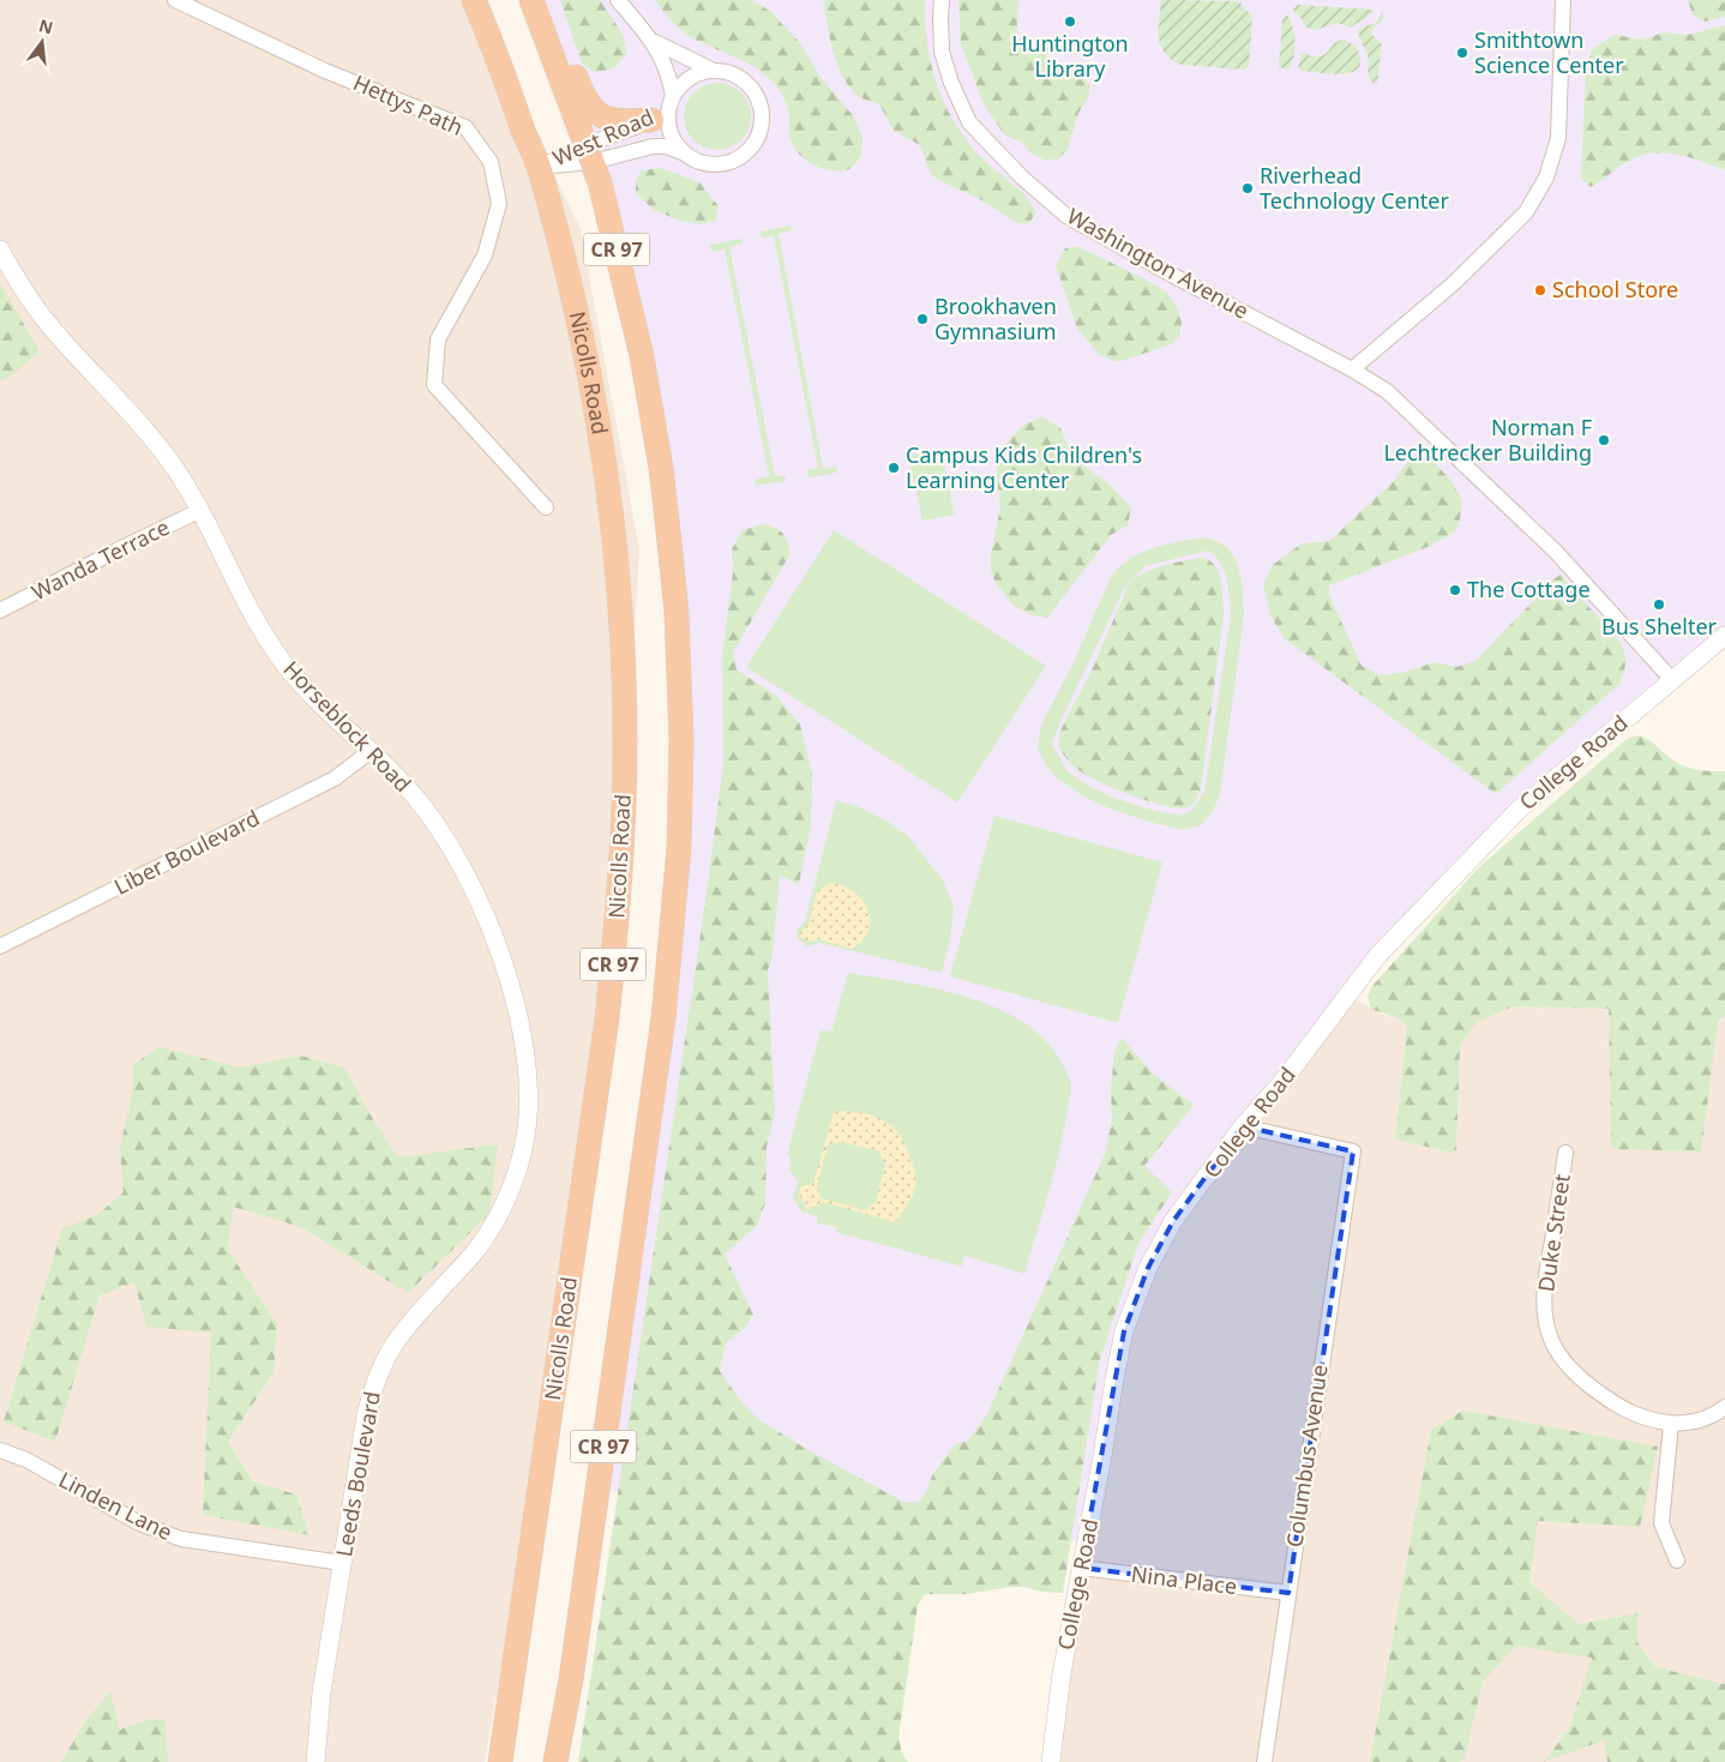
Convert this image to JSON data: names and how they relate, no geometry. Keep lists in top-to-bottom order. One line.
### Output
{"streets":{"highway":["CR 97","Nicolls Road"],"street":["Hettys Path","West Road","Washington Avenue","Wanda Terrace","Horseblock Road","College Road","Liber Boulevard","Duke Street","Columbus Avenue","Leeds Boulevard","Linden Lane","Nina Place"]},"crossings":[["West Road","CR 97"],["West Road","Nicolls Road"],["Washington Avenue","College Road"],["Wanda Terrace","Horseblock Road"],["Horseblock Road","Liber Boulevard"],["Horseblock Road","Leeds Boulevard"],["College Road","Columbus Avenue"],["College Road","Nina Place"],["Columbus Avenue","Nina Place"],["Leeds Boulevard","Linden Lane"]],"places":["Huntington Library","Smithtown Science Center","Riverhead Technology Center","School Store","Brookhaven Gymnasium","Norman F Lechtrecker Building","Campus Kids Children's Learning Center","The Cottage","Bus Shelter"],"north":"top"}
